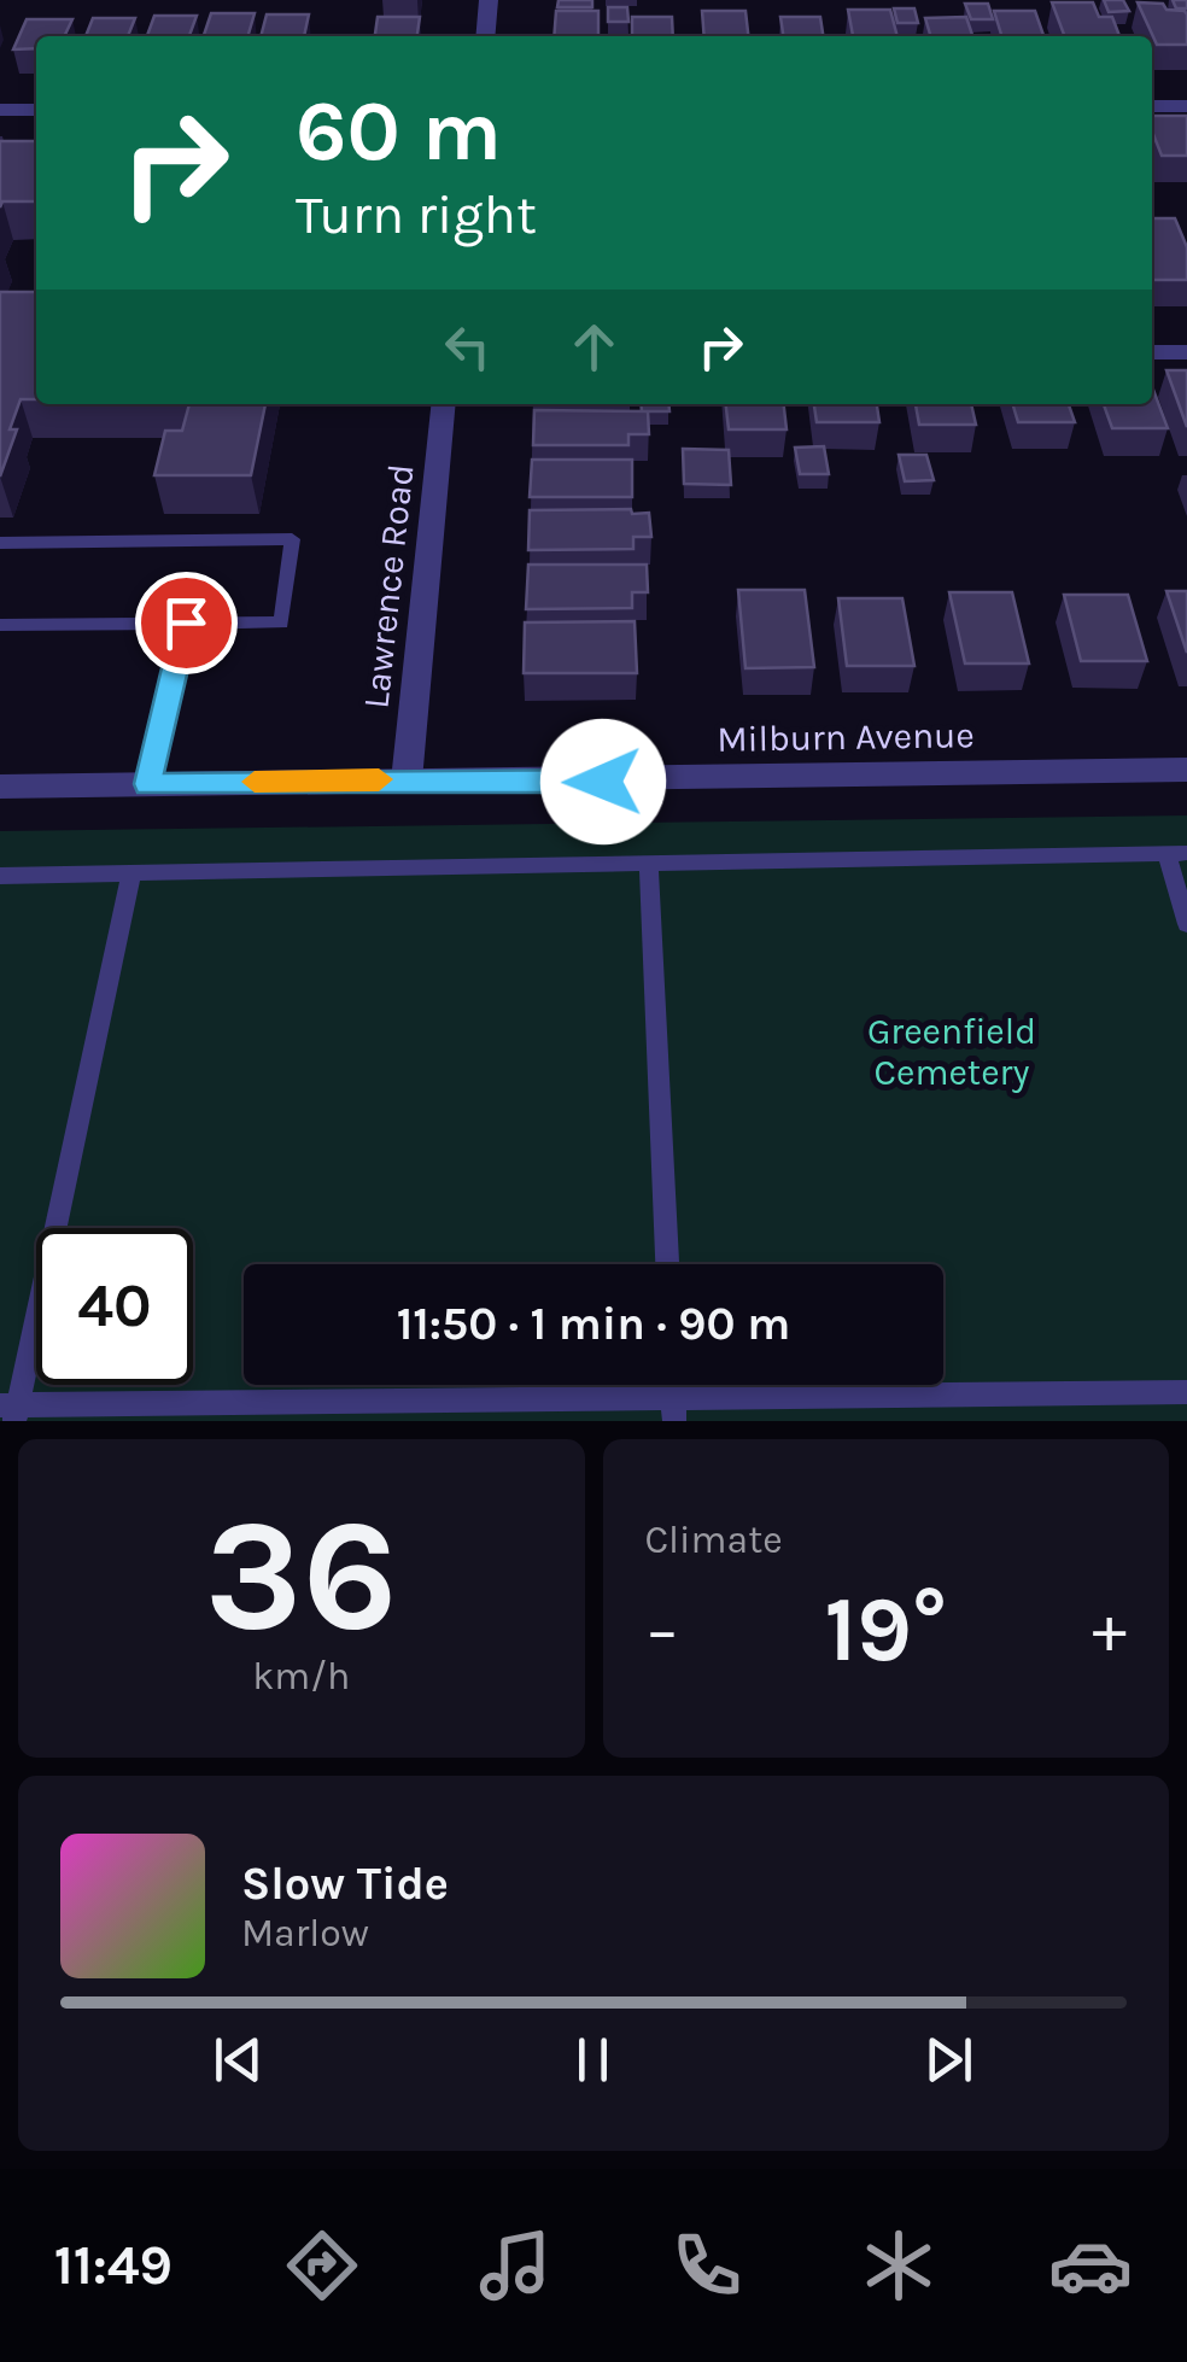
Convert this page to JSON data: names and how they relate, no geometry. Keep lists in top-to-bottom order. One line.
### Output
{"streets":{"street":["Lawrence Road","Milburn Avenue"]},"crossings":[["Lawrence Road","Milburn Avenue"]],"parks":["Greenfield Cemetery"],"page":{"turn":["60 m","Turn right"],"limit":"40","trip":"11:50 · 1 min · 90 m","tile":[["36","km/h"],"Climate"],"heat":["−","19°","+"],"song":["Slow Tide","Marlow"],"tabs":"11:49"}}
